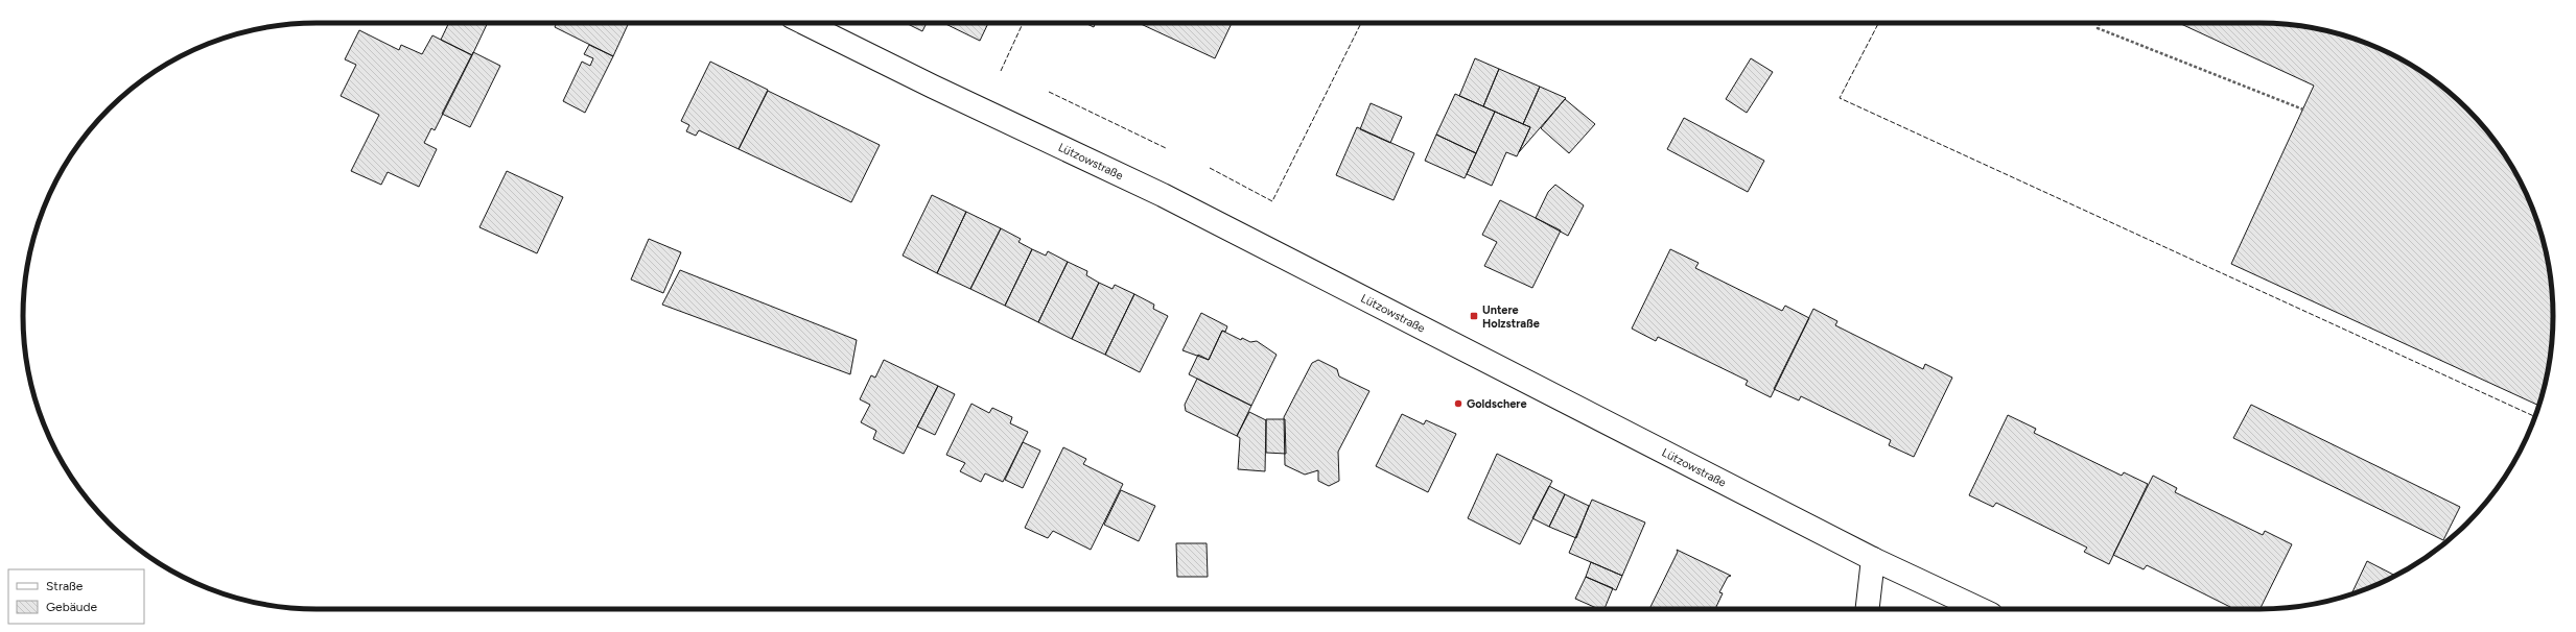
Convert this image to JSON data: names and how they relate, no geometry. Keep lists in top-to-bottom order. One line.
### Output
{"streets":{"street":["Lützowstraße"]},"places":{"transit":["Untere Holzstraße"],"other":["Goldschere"]},"legend":["Straße","Gebäude"]}
